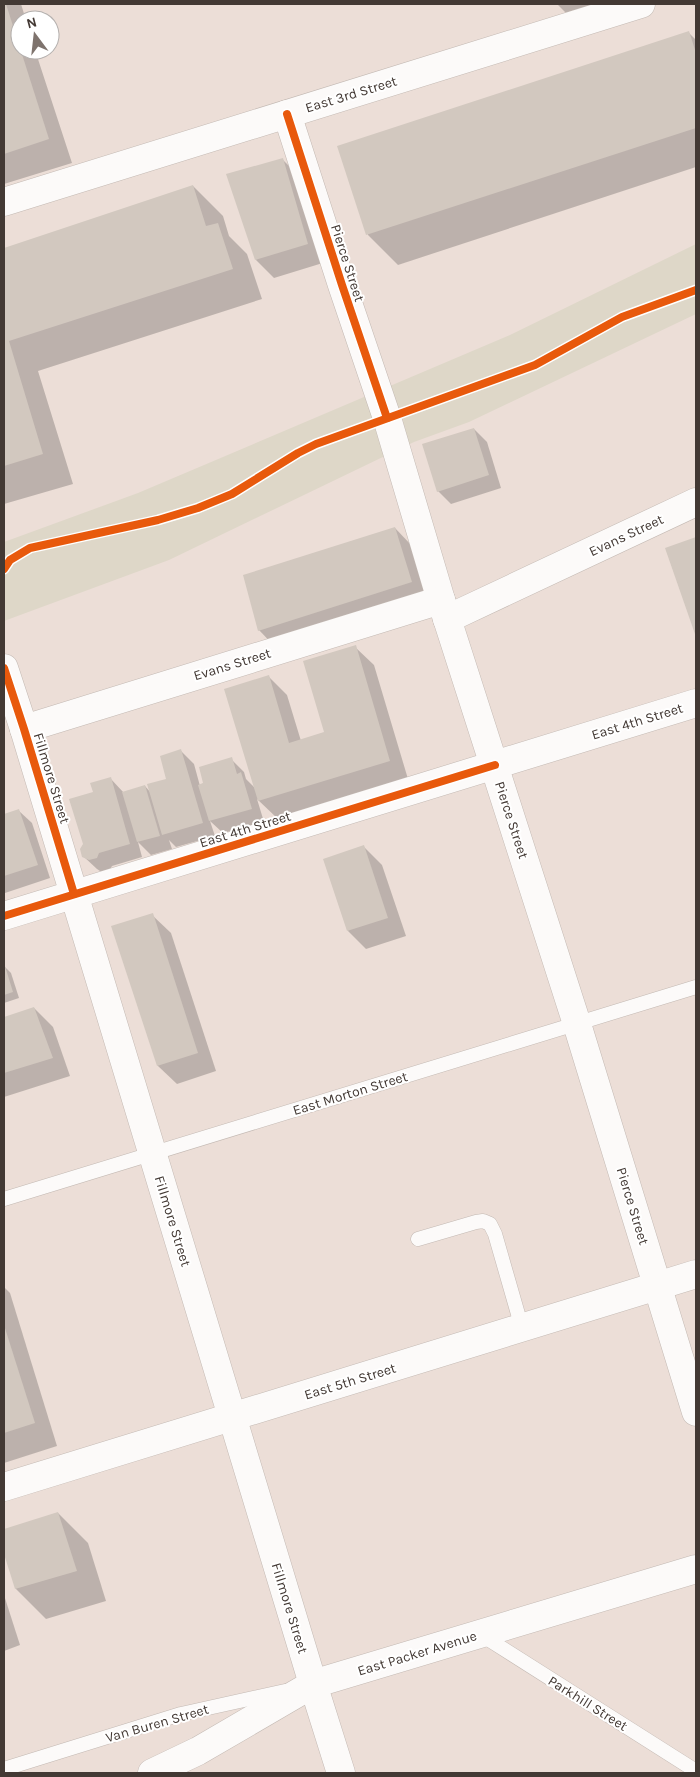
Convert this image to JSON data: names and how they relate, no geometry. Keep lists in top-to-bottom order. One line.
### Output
{"streets":{"main road":["East 3rd Street","Pierce Street","Evans Street","East 4th Street","Fillmore Street","East 5th Street","East Packer Avenue"],"lane":["East Morton Street","Parkhill Street","Van Buren Street"]},"crossings":[["East 3rd Street","Pierce Street"],["Pierce Street","Evans Street"],["Pierce Street","East 4th Street"],["Pierce Street","East Morton Street"],["Pierce Street","East 5th Street"],["Evans Street","Fillmore Street"],["East 4th Street","Fillmore Street"],["Fillmore Street","East Morton Street"],["Fillmore Street","East 5th Street"],["Fillmore Street","East Packer Avenue"],["Fillmore Street","Van Buren Street"],["East Packer Avenue","Parkhill Street"],["East Packer Avenue","Van Buren Street"]],"north":"top"}
